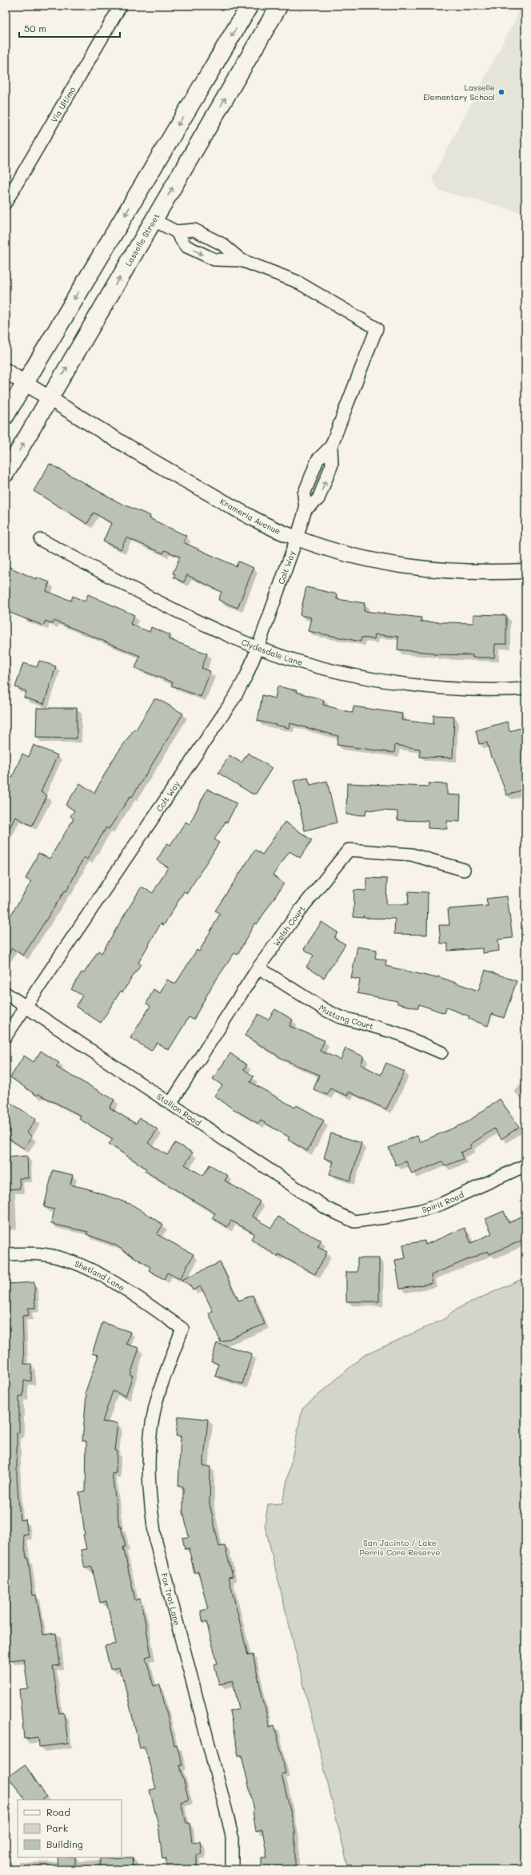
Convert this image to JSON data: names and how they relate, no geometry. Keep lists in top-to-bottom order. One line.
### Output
{"streets":{"main road":["Lasselle Street"],"street":["Via Ultimo","Krameria Avenue","Colt Way","Clydesdale Lane","Welsh Court","Mustang Court","Stallion Road","Spirit Road","Shetland Lane","Fox Trot Lane"]},"crossings":[["Lasselle Street","Krameria Avenue"],["Krameria Avenue","Colt Way"],["Colt Way","Clydesdale Lane"],["Colt Way","Stallion Road"],["Welsh Court","Mustang Court"],["Welsh Court","Stallion Road"],["Stallion Road","Spirit Road"],["Shetland Lane","Fox Trot Lane"]],"parks":["San Jacinto / Lake Perris Core Reserve"],"places":["Lasselle Elementary School"],"legend":["Road","Park","Building"],"scale_bar":"50 m"}
